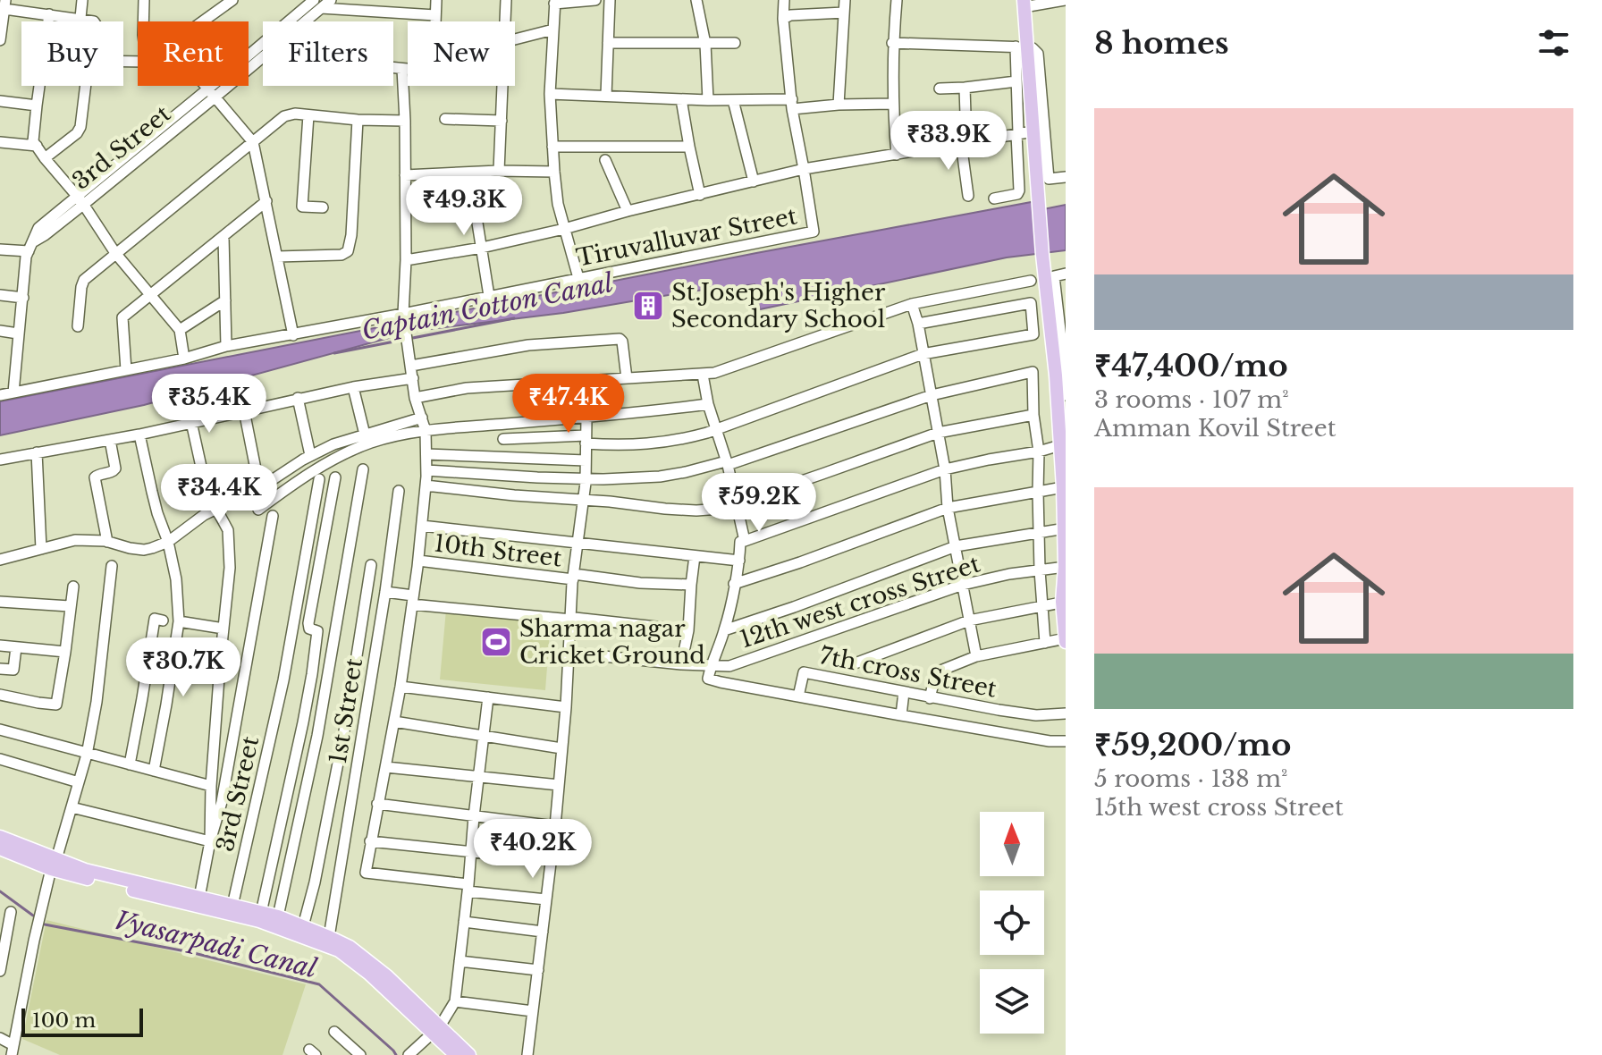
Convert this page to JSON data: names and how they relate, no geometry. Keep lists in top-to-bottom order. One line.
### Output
{"streets":{"street":["3rd Street","Tiruvalluvar Street","10th Street","12th west cross Street","7th cross Street","1st Street"]},"crossings":[["3rd Street","Tiruvalluvar Street"],["12th west cross Street","7th cross Street"]],"water":["Captain Cotton Canal","Vyasarpadi Canal"],"places":{"building":["St.Joseph's Higher Secondary School"],"sports":["Sharma nagar Cricket Ground"]},"scale_bar":"100 m","north":"top","page":{"heading":"8 homes","chip":["Buy","Rent","Filters","New"],"list":[{"name":"₹47,400/mo","note":"3 rooms · 107 m² · Amman Kovil Street"},{"name":"₹59,200/mo","note":"5 rooms · 138 m² · 15th west cross Street"}],"price":["₹33.9K","₹49.3K","₹35.4K","₹47.4K","₹34.4K","₹59.2K","₹30.7K","₹40.2K"],"scale":"100 m"}}
